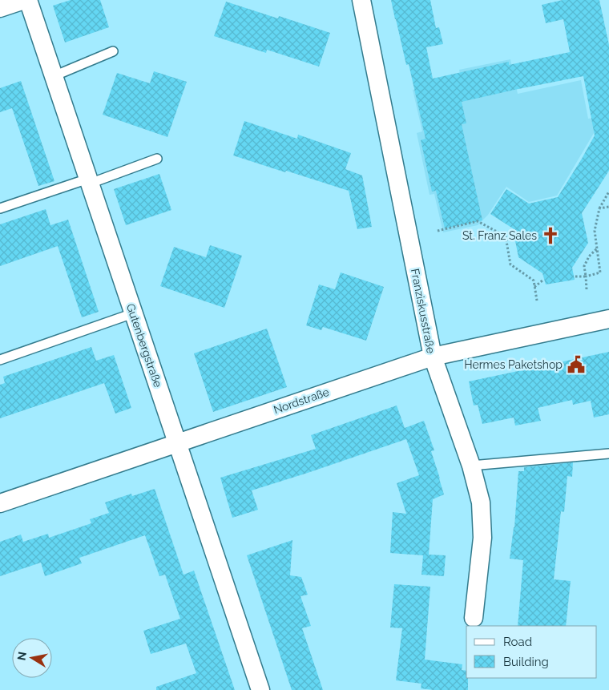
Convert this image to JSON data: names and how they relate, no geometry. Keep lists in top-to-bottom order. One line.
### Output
{"streets":{"street":["Franziskusstraße","Gutenbergstraße","Nordstraße"]},"crossings":[["Franziskusstraße","Nordstraße"],["Gutenbergstraße","Nordstraße"]],"places":{"church":["St. Franz Sales"],"public building":["Hermes Paketshop"]},"legend":["Road","Building"],"north":"left"}
